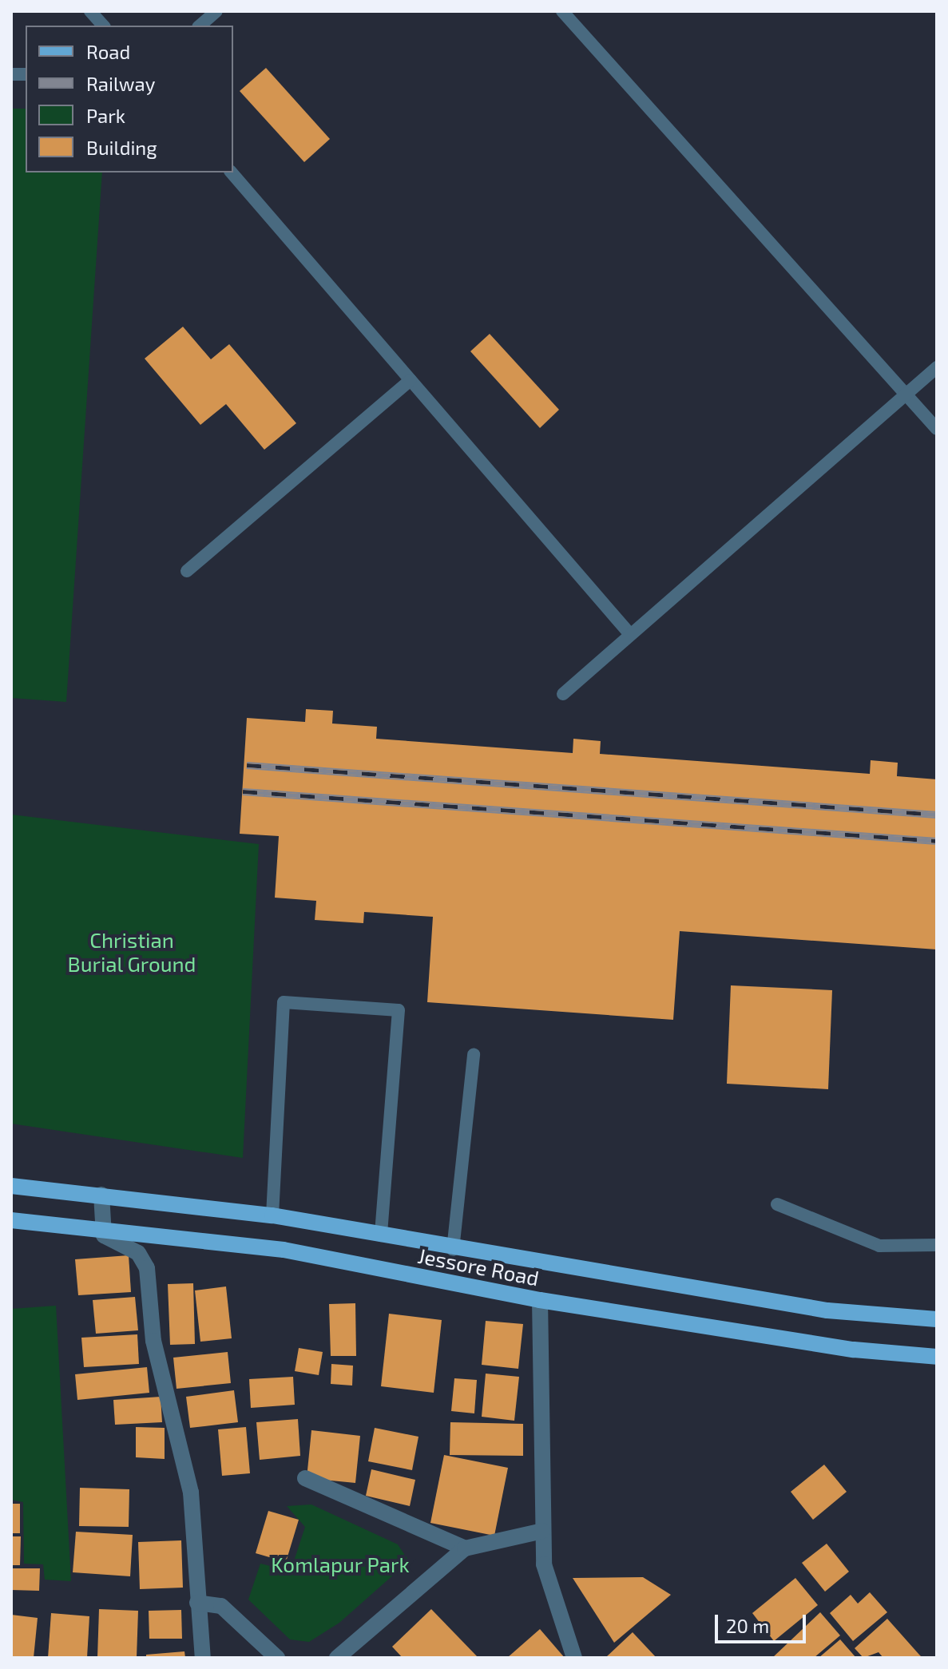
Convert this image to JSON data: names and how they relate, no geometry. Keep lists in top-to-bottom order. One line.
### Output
{"streets":{"main road":["Jessore Road"]},"parks":["Christian Burial Ground","Komlapur Park"],"legend":["Road","Railway","Park","Building"],"scale_bar":"20 m"}
